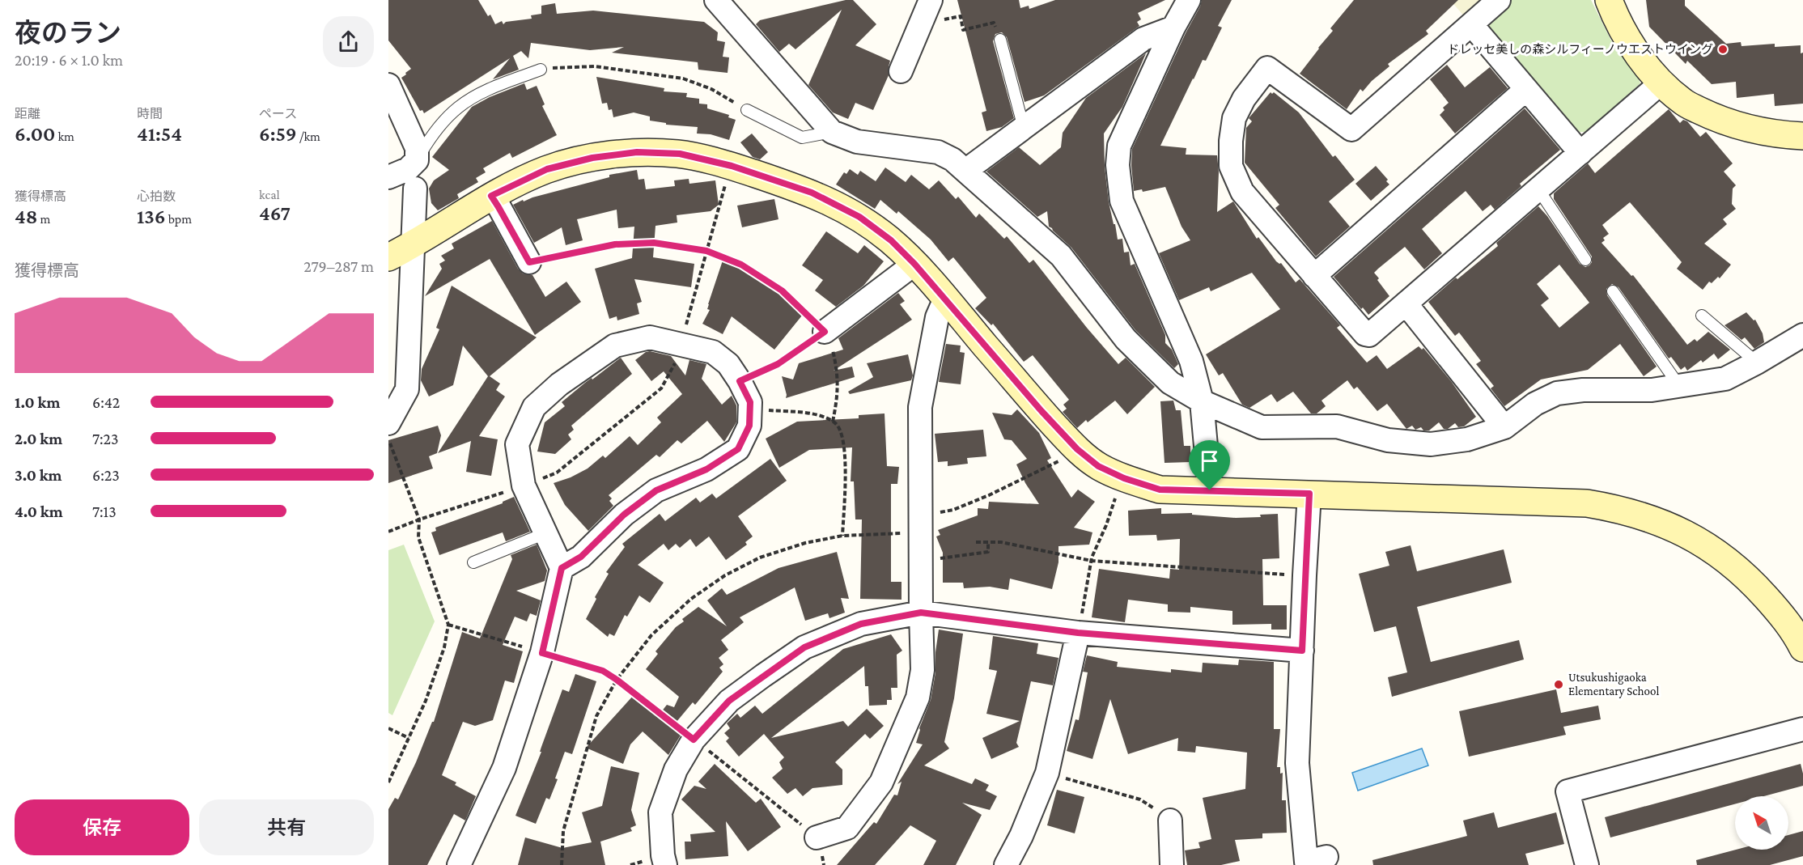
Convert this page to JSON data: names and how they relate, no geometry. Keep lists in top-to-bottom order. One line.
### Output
{"places":["ドレッセ美しの森シルフィーノウエストウイング","Utsukushigaoka Elementary School"],"north":"top left","page":{"heading":["夜のラン","20:19 · 6 × 1.0 km"],"stats":[["距離","6.00 km"],["時間","41:54"],["ペース","6:59 /km"],["獲得標高","48 m"],["心拍数","136 bpm"],["kcal","467"]],"chart":["獲得標高","279–287 m"],"list":[{"name":"1.0 km","note":"6:42"},{"name":"2.0 km","note":"7:23"},{"name":"3.0 km","note":"6:23"},{"name":"4.0 km","note":"7:13"}],"buttons":["保存","共有"]}}
